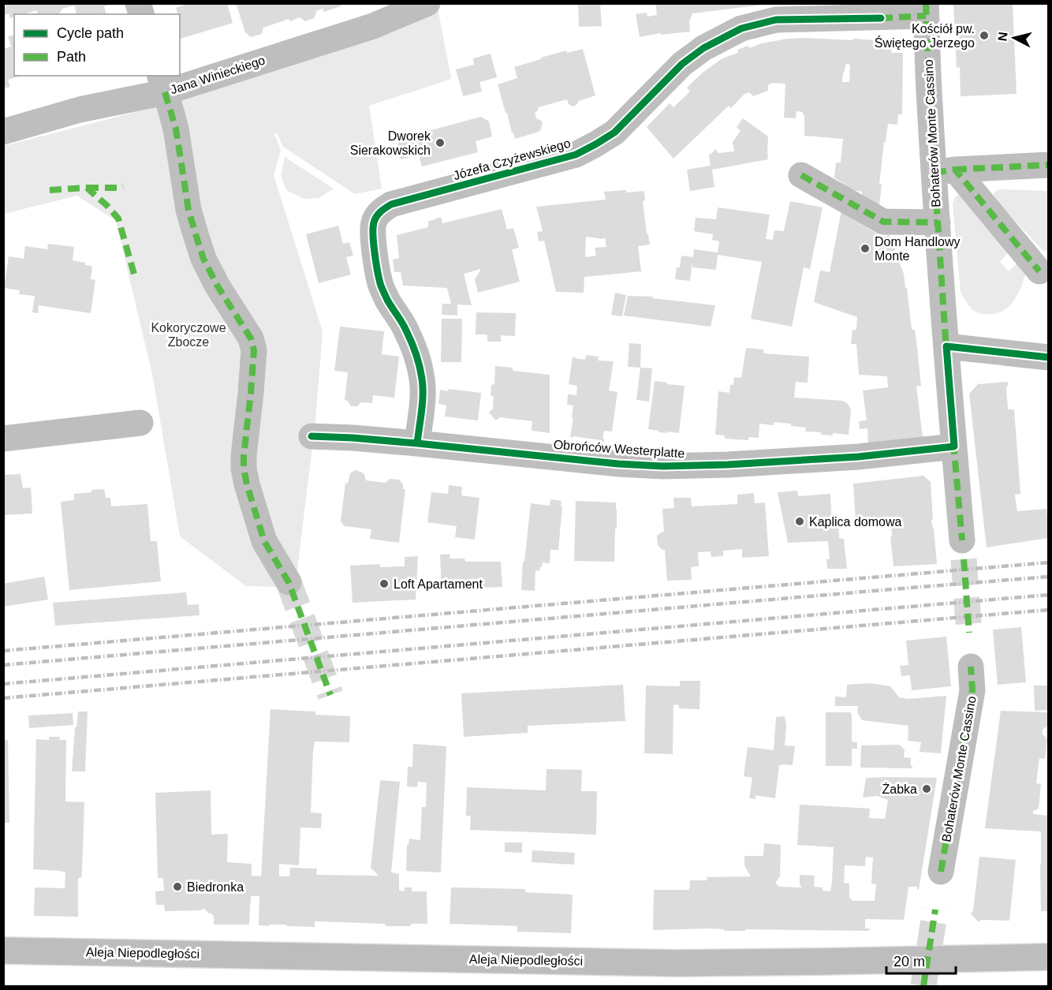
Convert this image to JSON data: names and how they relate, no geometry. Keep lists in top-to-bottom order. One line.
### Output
{"streets":{"main road":["Aleja Niepodległości"],"street":["Jana Winieckiego","Bohaterów Monte Cassino","Józefa Czyżewskiego","Obrońców Westerplatte"]},"crossings":[["Bohaterów Monte Cassino","Józefa Czyżewskiego"],["Bohaterów Monte Cassino","Obrońców Westerplatte"],["Józefa Czyżewskiego","Obrońców Westerplatte"]],"parks":["Kokoryczowe Zbocze"],"places":["Kościół pw. Świętego Jerzego","Dworek Sierakowskich","Dom Handlowy Monte","Kaplica domowa","Loft Apartament","Żabka","Biedronka"],"legend":["Cycle path","Path"],"scale_bar":"20 m","north":"left"}
